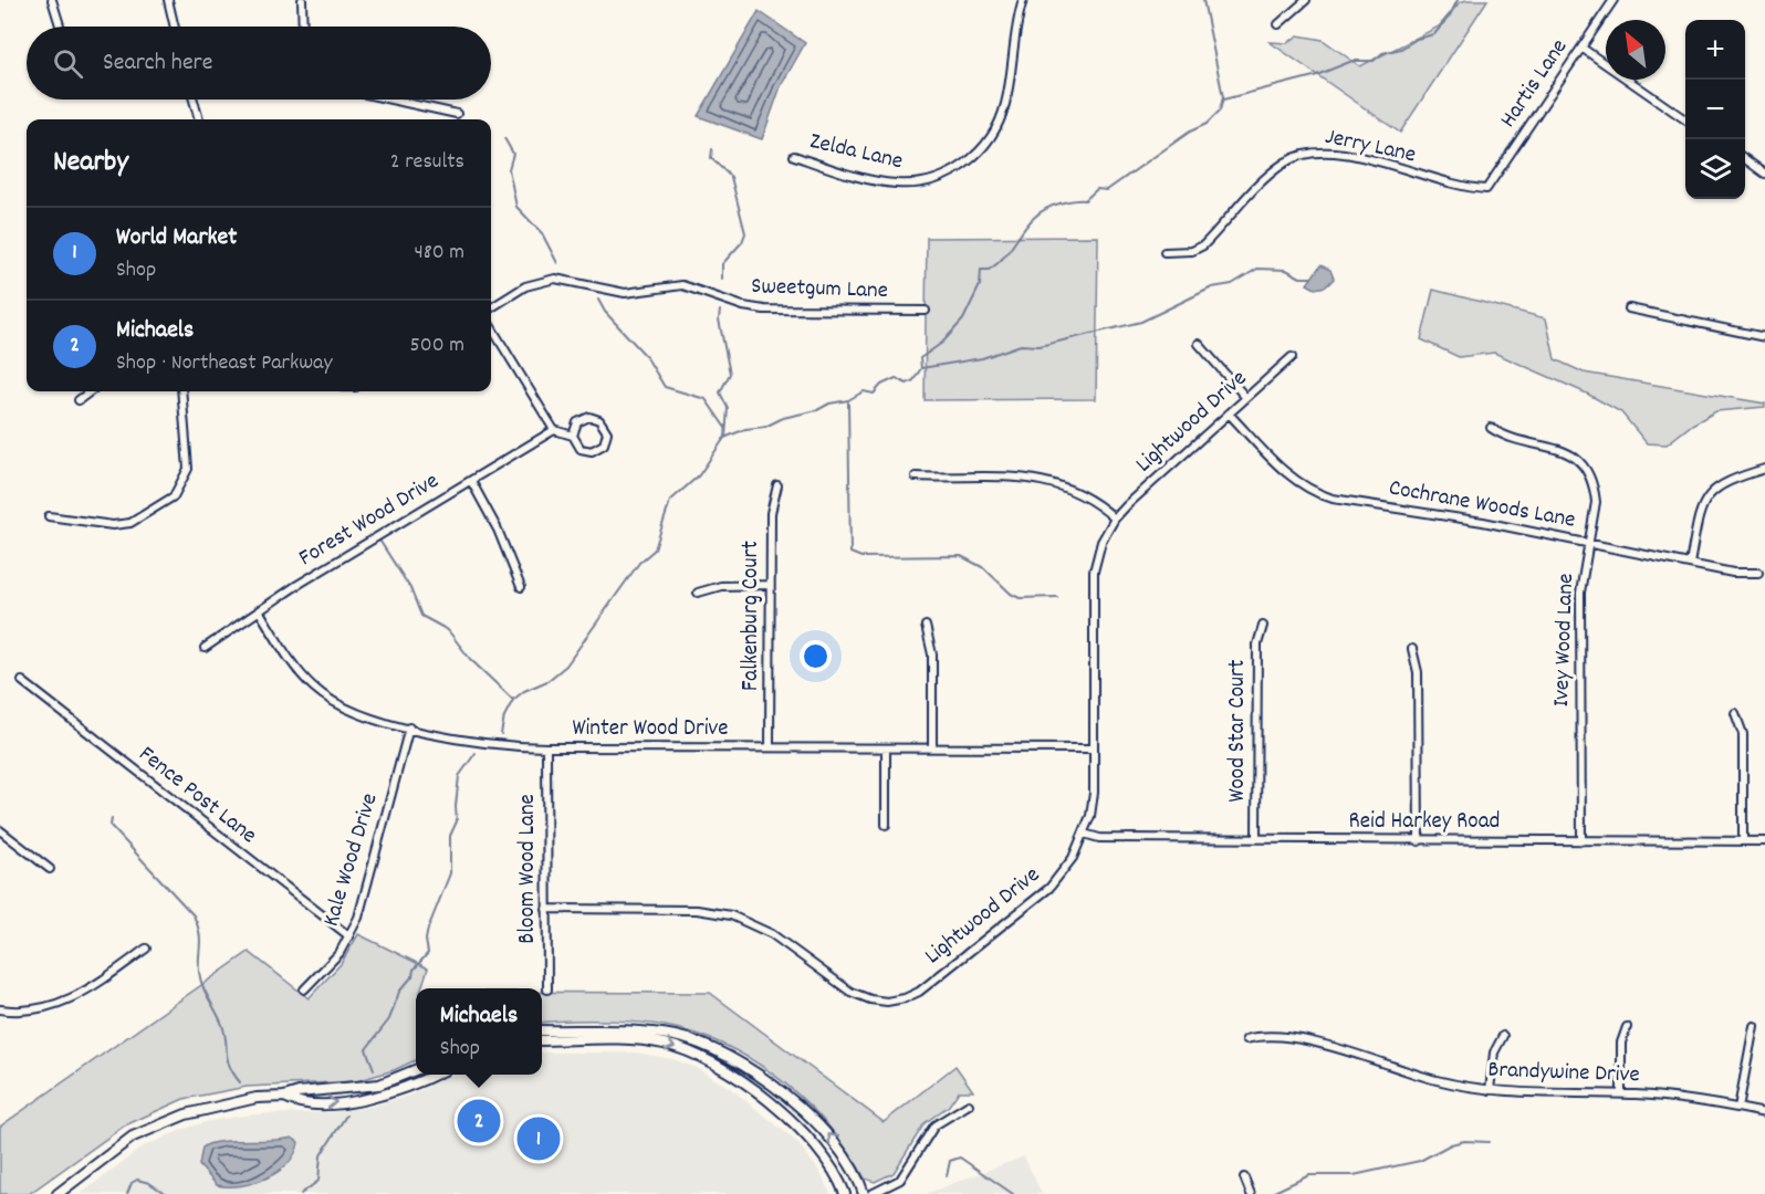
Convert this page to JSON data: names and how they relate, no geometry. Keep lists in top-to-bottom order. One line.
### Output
{"streets":{"street":["Hartis Lane","Jerry Lane","Zelda Lane","Sweetgum Lane","Lightwood Drive","Cochrane Woods Lane","Forest Wood Drive","Falkenburg Court","Ivey Wood Lane","Winter Wood Drive","Wood Star Court","Fence Post Lane","Reid Harkey Road","Kale Wood Drive","Bloom Wood Lane","Brandywine Drive"]},"crossings":[["Hartis Lane","Jerry Lane"],["Lightwood Drive","Cochrane Woods Lane"],["Lightwood Drive","Winter Wood Drive"],["Lightwood Drive","Reid Harkey Road"],["Lightwood Drive","Bloom Wood Lane"],["Cochrane Woods Lane","Ivey Wood Lane"],["Forest Wood Drive","Winter Wood Drive"],["Falkenburg Court","Winter Wood Drive"],["Ivey Wood Lane","Reid Harkey Road"],["Winter Wood Drive","Kale Wood Drive"],["Winter Wood Drive","Bloom Wood Lane"],["Wood Star Court","Reid Harkey Road"],["Fence Post Lane","Kale Wood Drive"]],"north":"top left","page":{"map_buttons":["+","−"],"search":"Search here","heading":["Nearby","2 results"],"list":[{"mark":"1","name":"World Market","note":"Shop","value":"480 m"},{"mark":"2","name":"Michaels","note":"Shop · Northeast Parkway","value":"500 m"}],"popup":["Michaels","Shop"],"pins":["2","1"]}}
